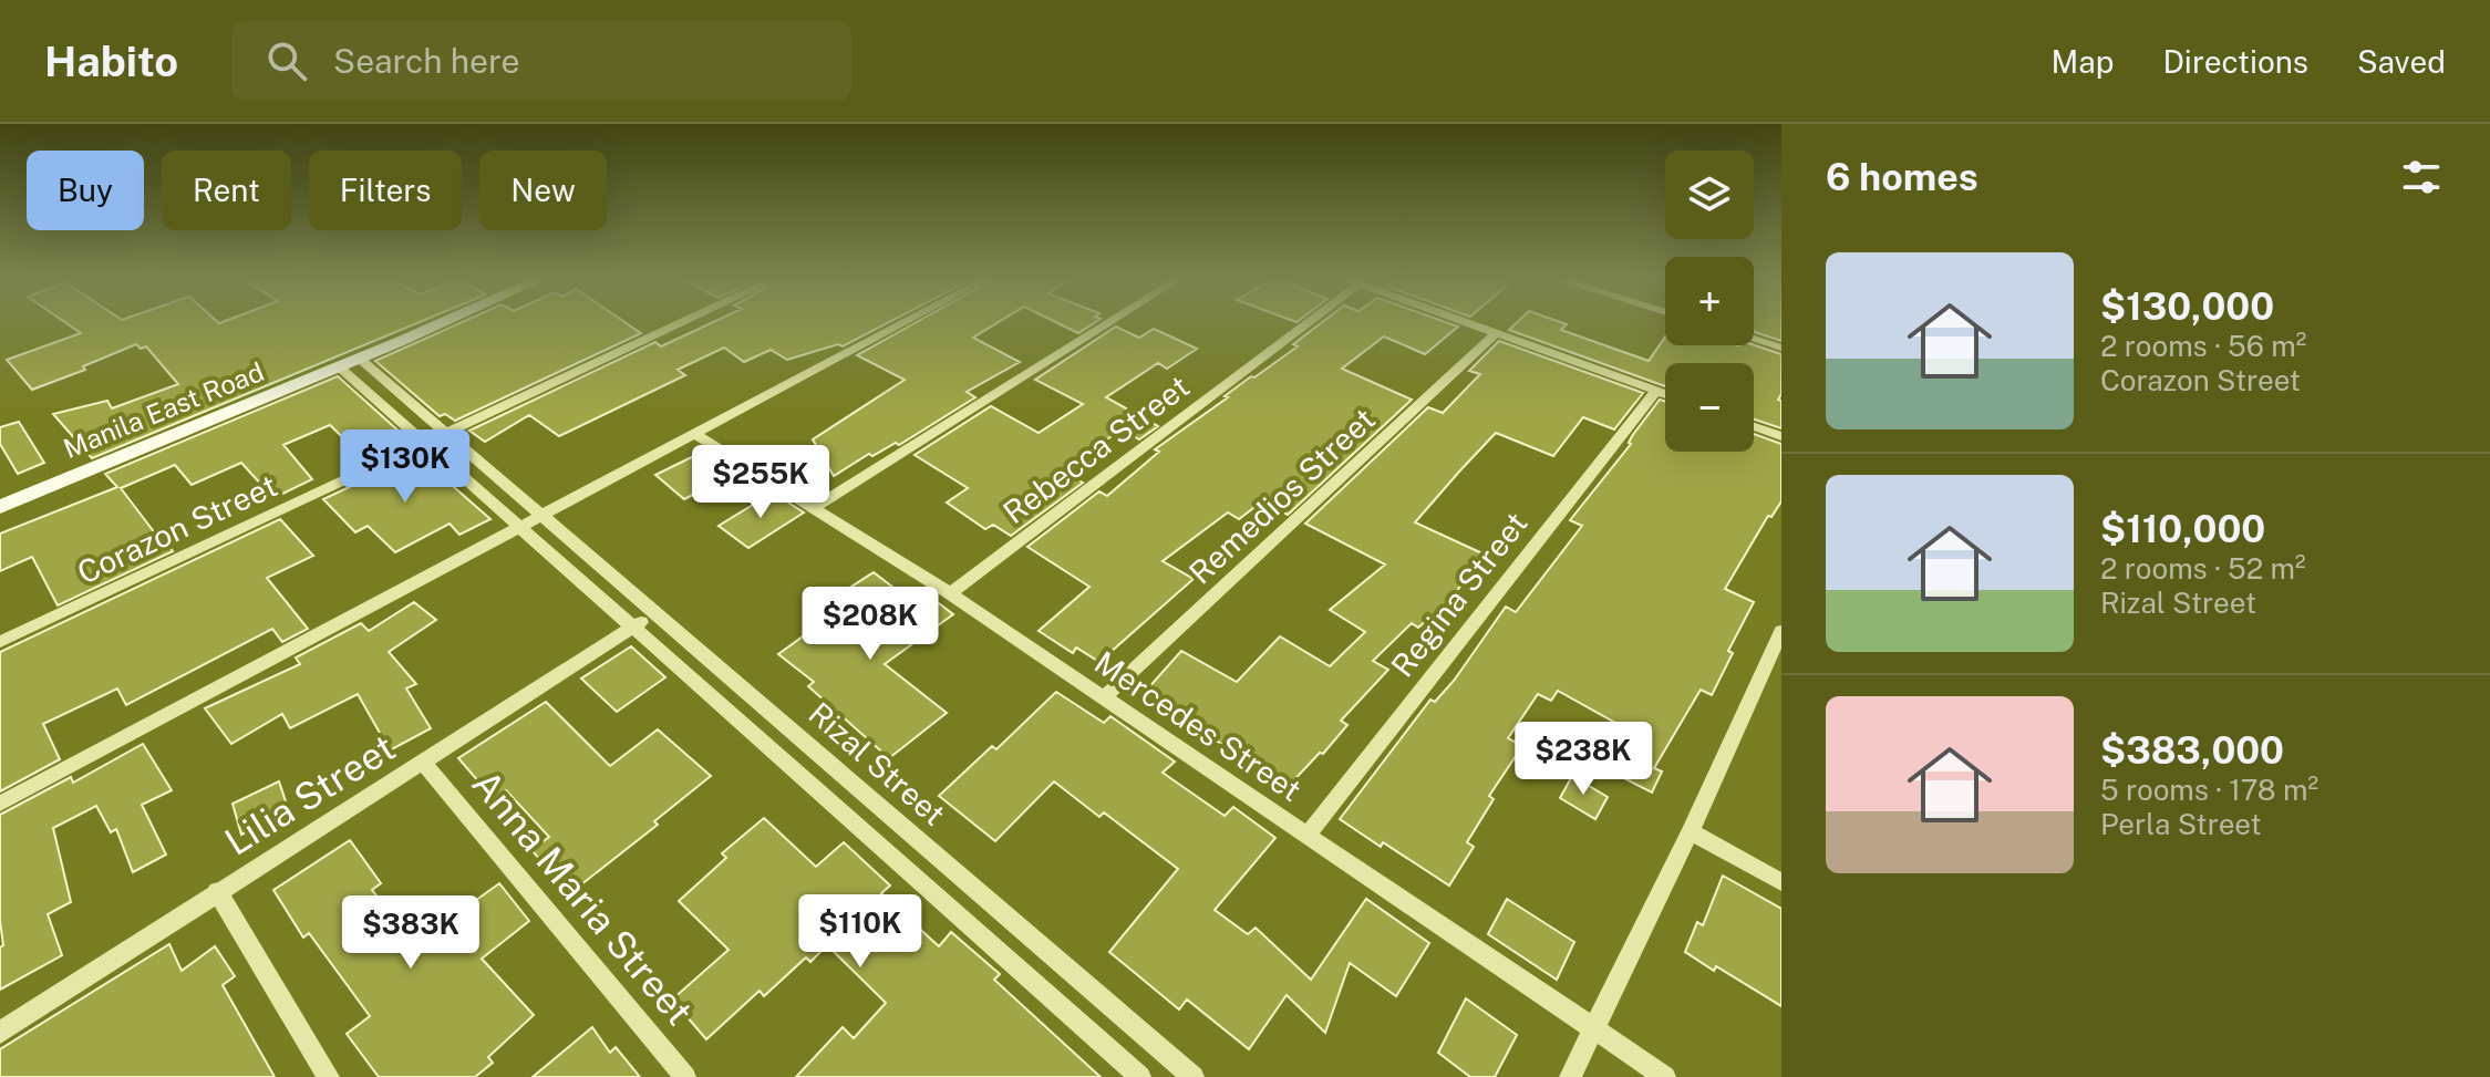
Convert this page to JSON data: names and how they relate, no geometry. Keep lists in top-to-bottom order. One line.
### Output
{"streets":{"main road":["Manila East Road"],"street":["Rebecca Street","Remedios Street","Corazon Street","Regina Street","Mercedes Street","Rizal Street","Lilia Street","Anna Maria Street"]},"crossings":[["Manila East Road","Rizal Street"],["Rebecca Street","Mercedes Street"],["Remedios Street","Mercedes Street"],["Corazon Street","Rizal Street"],["Regina Street","Mercedes Street"],["Rizal Street","Lilia Street"],["Lilia Street","Anna Maria Street"]],"page":{"header":"Habito","search":"Search here","nav":["Map","Directions","Saved"],"heading":"6 homes","map_buttons":["+","−"],"chip":["Buy","Rent","Filters","New"],"list":[{"name":"$130,000","note":"2 rooms · 56 m² · Corazon Street"},{"name":"$110,000","note":"2 rooms · 52 m² · Rizal Street"},{"name":"$383,000","note":"5 rooms · 178 m² · Perla Street"}],"price":["$130K","$255K","$208K","$238K","$110K","$383K"]}}
